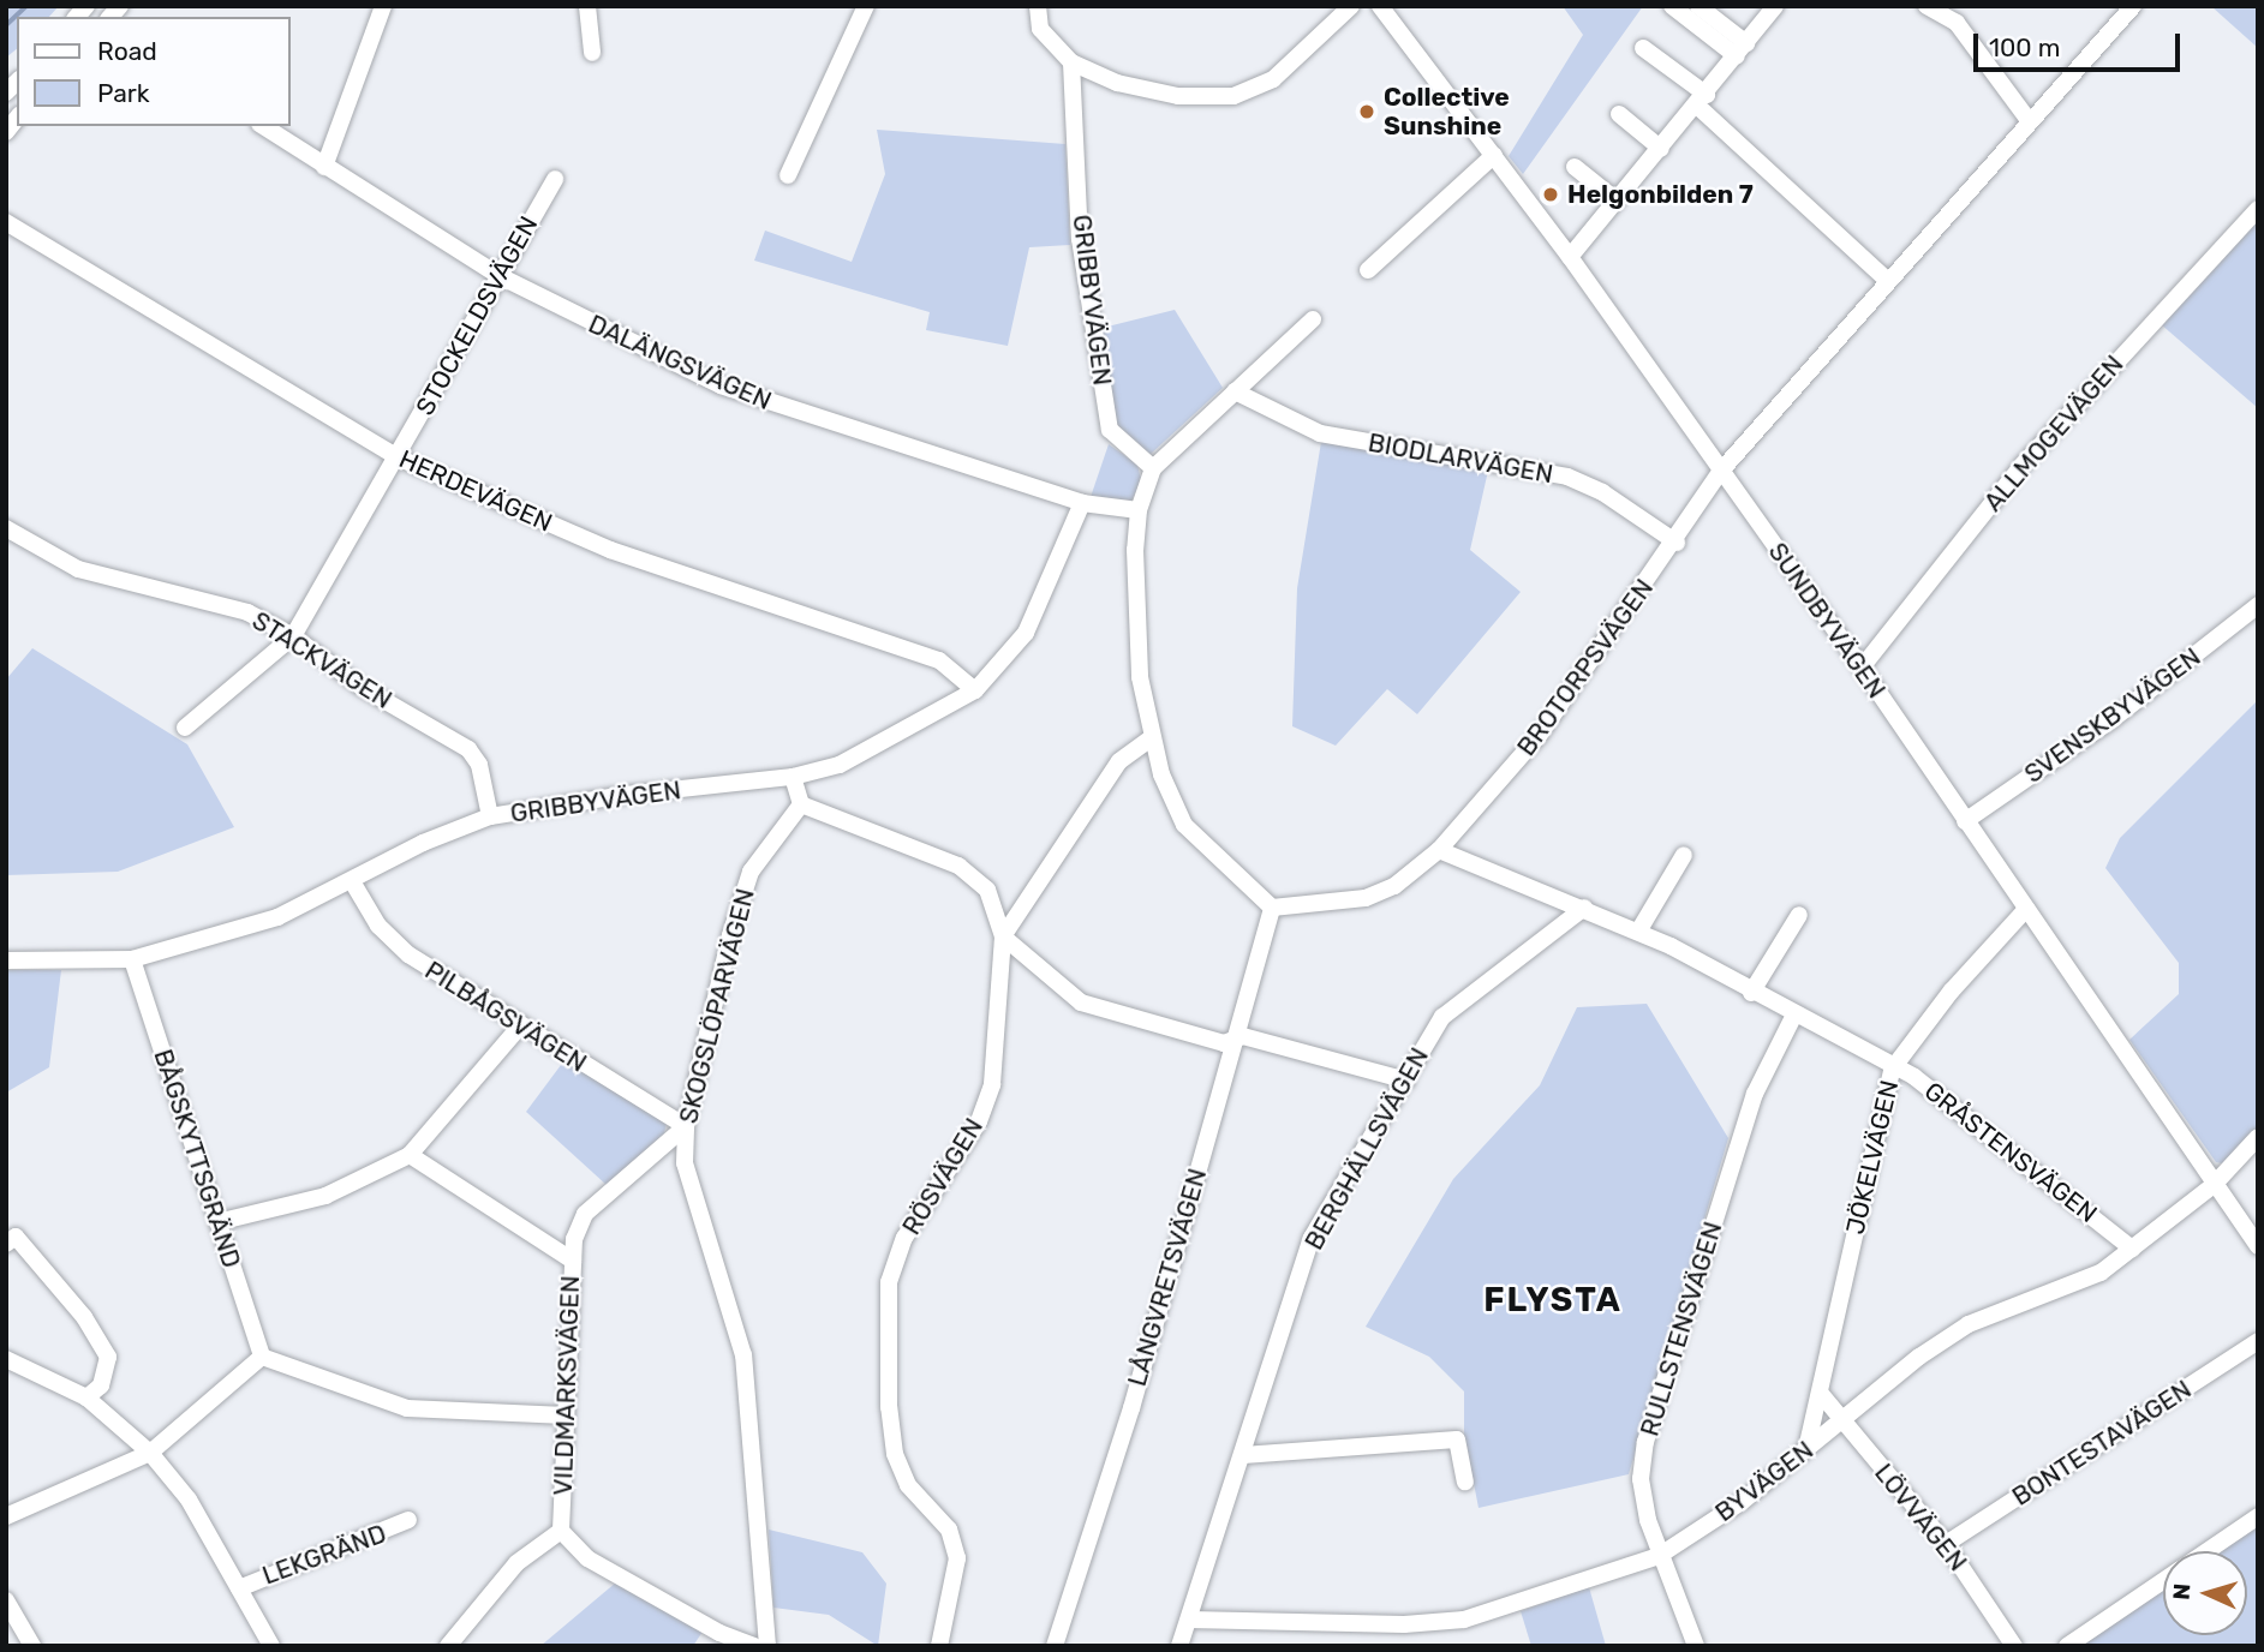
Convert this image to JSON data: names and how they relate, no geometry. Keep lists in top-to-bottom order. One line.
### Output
{"streets":{"street":["GRIBBYVÄGEN","STOCKELDSVÄGEN","DALÄNGSVÄGEN","ALLMOGEVÄGEN","BIODLARVÄGEN","HERDEVÄGEN","SUNDBYVÄGEN","STACKVÄGEN","BROTORPSVÄGEN","SVENSKBYVÄGEN","SKOGSLÖPARVÄGEN","PILBÅGSVÄGEN","BERGHÄLLSVÄGEN","GRÅSTENSVÄGEN","JÖKELVÄGEN","BÅGSKYTTSGRÄND","RÖSVÄGEN","LÅNGVRETSVÄGEN","RULLSTENSVÄGEN","VILDMARKSVÄGEN","BONTESTAVÄGEN","BYVÄGEN","LÖVVÄGEN","LEKGRÄND"]},"crossings":[["GRIBBYVÄGEN","DALÄNGSVÄGEN"],["GRIBBYVÄGEN","HERDEVÄGEN"],["GRIBBYVÄGEN","STACKVÄGEN"],["GRIBBYVÄGEN","PILBÅGSVÄGEN"],["GRIBBYVÄGEN","BÅGSKYTTSGRÄND"],["STOCKELDSVÄGEN","DALÄNGSVÄGEN"],["STOCKELDSVÄGEN","HERDEVÄGEN"],["STOCKELDSVÄGEN","STACKVÄGEN"],["ALLMOGEVÄGEN","SUNDBYVÄGEN"],["BIODLARVÄGEN","BROTORPSVÄGEN"],["SUNDBYVÄGEN","BROTORPSVÄGEN"],["SUNDBYVÄGEN","SVENSKBYVÄGEN"],["SUNDBYVÄGEN","JÖKELVÄGEN"],["SUNDBYVÄGEN","BYVÄGEN"],["BROTORPSVÄGEN","GRÅSTENSVÄGEN"],["BROTORPSVÄGEN","LÅNGVRETSVÄGEN"],["SKOGSLÖPARVÄGEN","PILBÅGSVÄGEN"],["SKOGSLÖPARVÄGEN","VILDMARKSVÄGEN"],["PILBÅGSVÄGEN","VILDMARKSVÄGEN"],["BERGHÄLLSVÄGEN","GRÅSTENSVÄGEN"],["BERGHÄLLSVÄGEN","BYVÄGEN"],["GRÅSTENSVÄGEN","JÖKELVÄGEN"],["GRÅSTENSVÄGEN","RULLSTENSVÄGEN"],["GRÅSTENSVÄGEN","BYVÄGEN"],["JÖKELVÄGEN","BYVÄGEN"],["JÖKELVÄGEN","LÖVVÄGEN"],["RULLSTENSVÄGEN","BYVÄGEN"],["BONTESTAVÄGEN","LÖVVÄGEN"],["BYVÄGEN","LÖVVÄGEN"]],"districts":["FLYSTA"],"places":["Collective Sunshine","Helgonbilden 7"],"legend":["Road","Park"],"scale_bar":"100 m","north":"left"}
